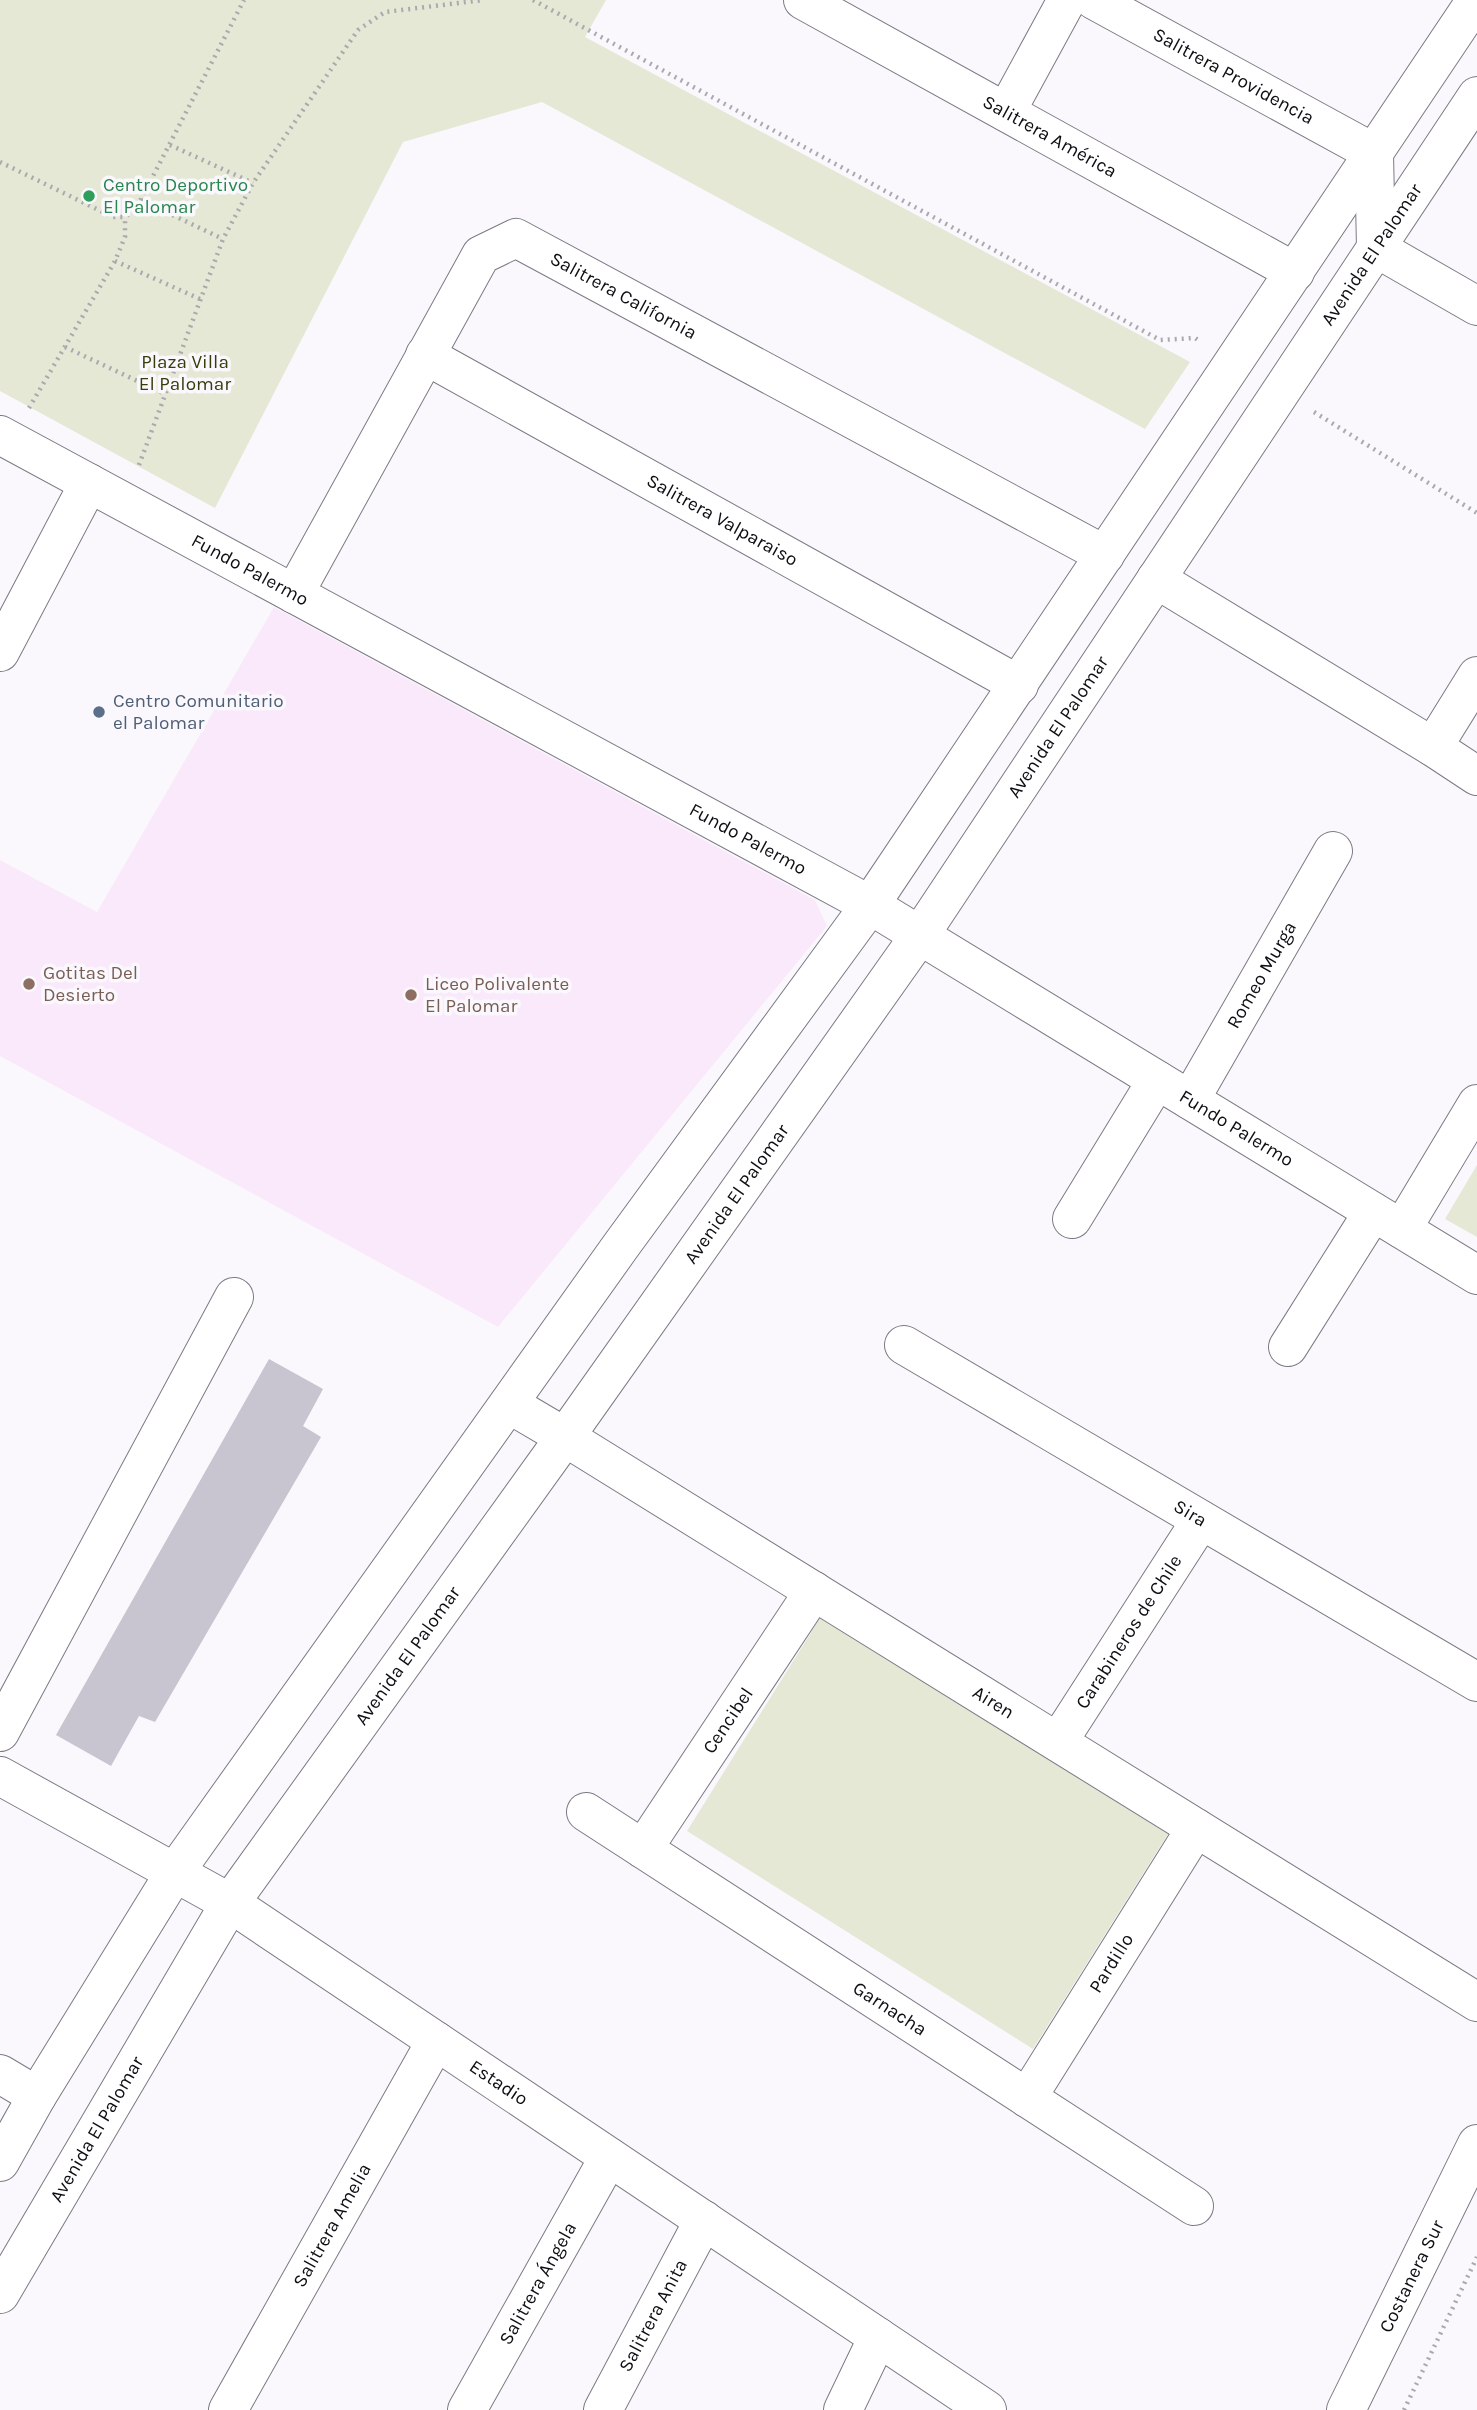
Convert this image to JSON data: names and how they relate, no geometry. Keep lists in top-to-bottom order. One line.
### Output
{"streets":{"street":["Salitrera Providencia","Salitrera América","Avenida El Palomar","Salitrera California","Salitrera Valparaiso","Fundo Palermo","Romeo Murga","Sira","Carabineros de Chile","Airen","Cencibel","Pardillo","Garnacha","Estadio","Salitrera Amelia","Costanera Sur","Salitrera Ángela","Salitrera Anita"]},"crossings":[["Avenida El Palomar","Fundo Palermo"],["Avenida El Palomar","Airen"],["Avenida El Palomar","Estadio"],["Salitrera California","Salitrera Valparaiso"],["Salitrera California","Fundo Palermo"],["Fundo Palermo","Romeo Murga"],["Sira","Carabineros de Chile"],["Carabineros de Chile","Airen"],["Airen","Cencibel"],["Airen","Pardillo"],["Cencibel","Garnacha"],["Pardillo","Garnacha"],["Estadio","Salitrera Amelia"],["Estadio","Salitrera Ángela"],["Estadio","Salitrera Anita"]],"parks":["Plaza Villa El Palomar"],"places":["Centro Deportivo El Palomar","Centro Comunitario el Palomar","Gotitas Del Desierto","Liceo Polivalente El Palomar"]}
